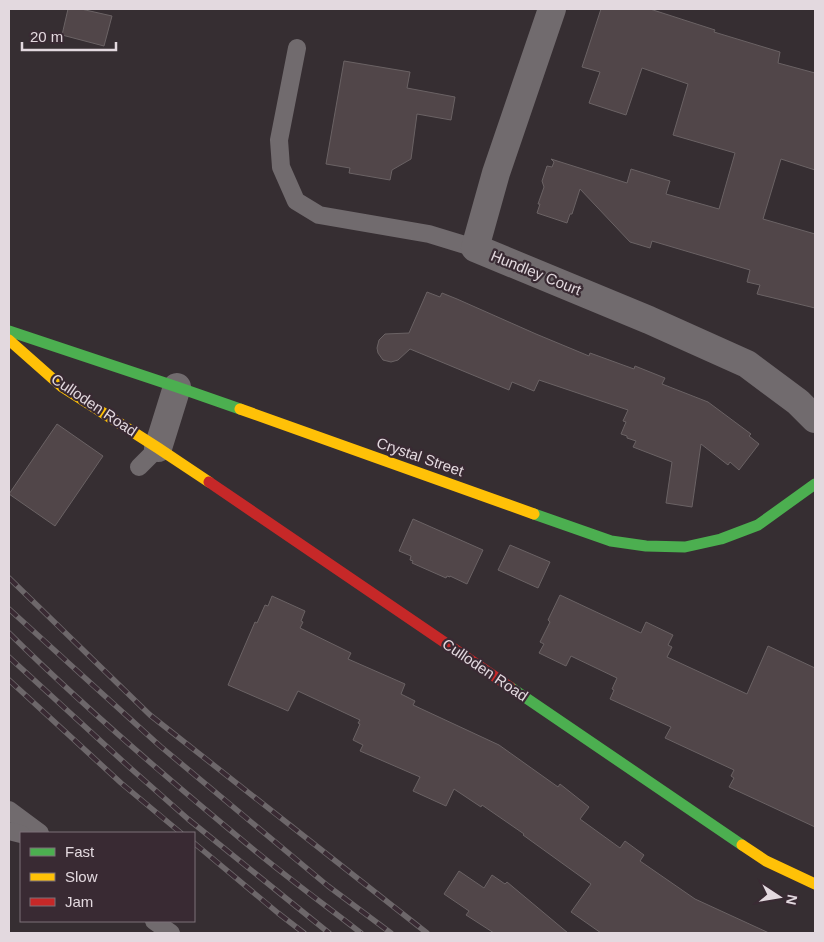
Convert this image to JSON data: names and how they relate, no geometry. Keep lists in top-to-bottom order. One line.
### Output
{"streets":{"street":["Hundley Court","Culloden Road","Crystal Street"]},"legend":["Fast","Slow","Jam"],"scale_bar":"20 m","north":"right"}
